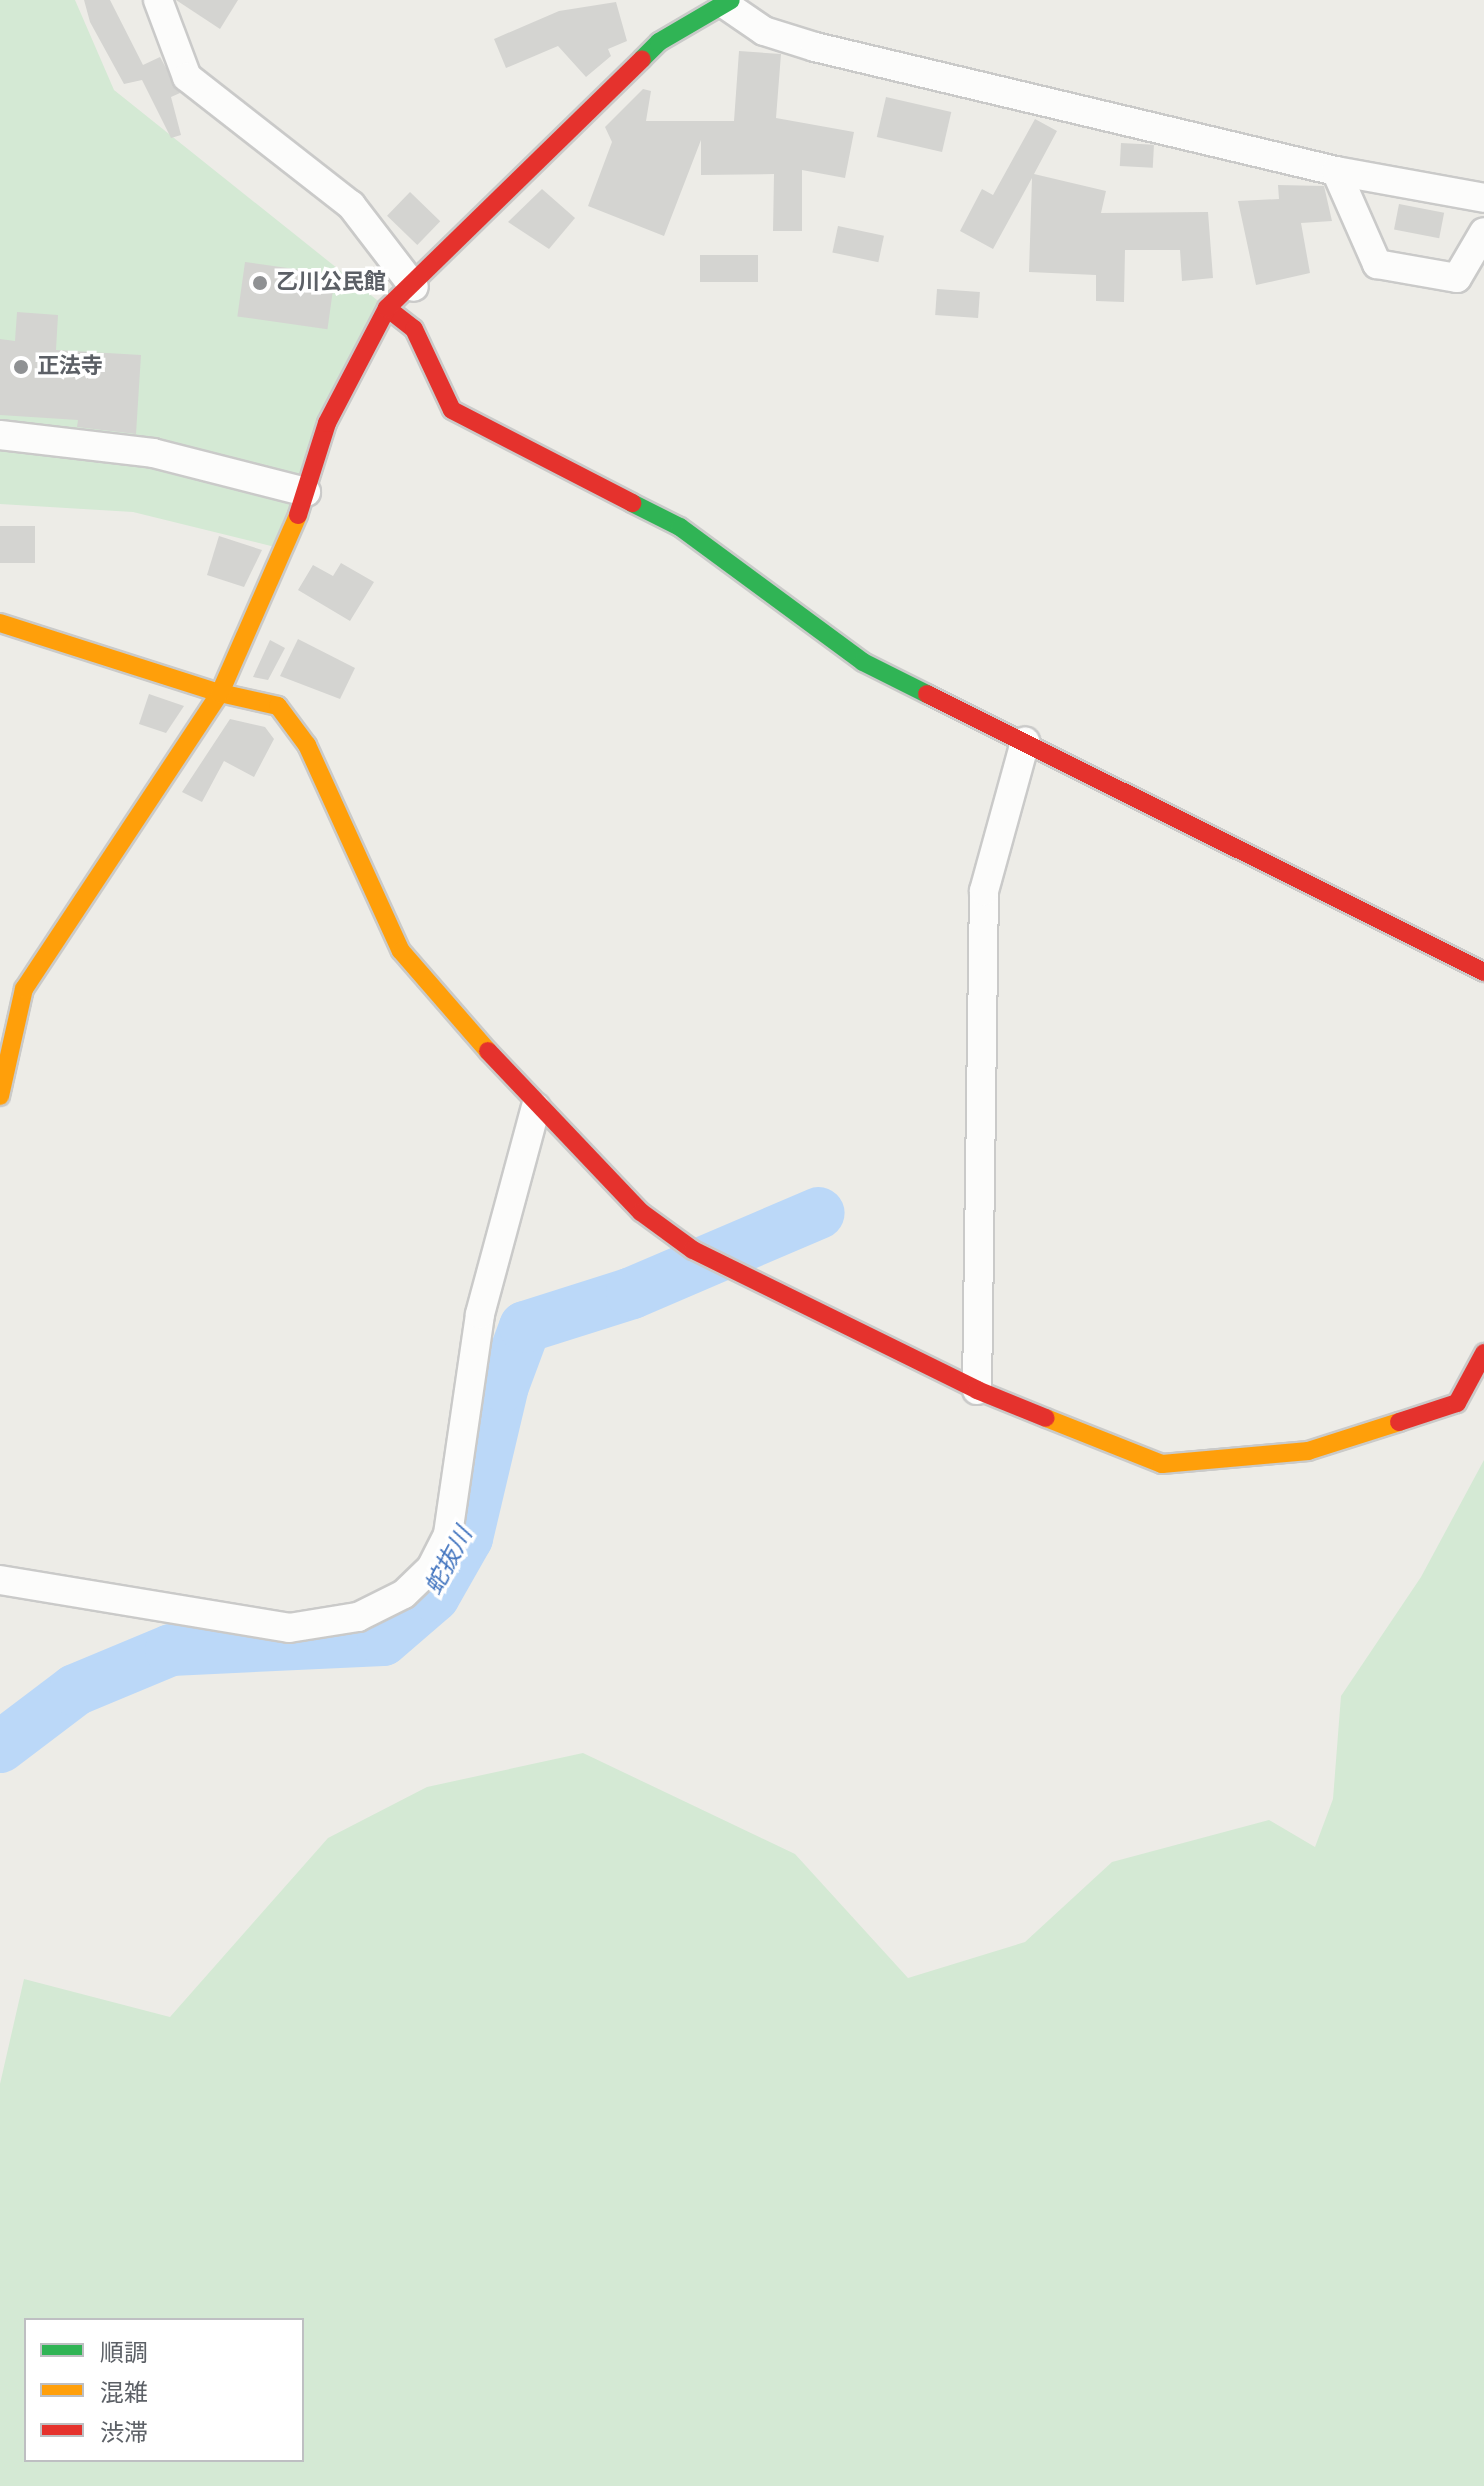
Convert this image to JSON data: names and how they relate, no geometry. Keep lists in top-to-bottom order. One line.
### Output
{"water":["蛇抜川"],"places":["乙川公民館","正法寺"],"legend":["順調","混雑","渋滞"]}
